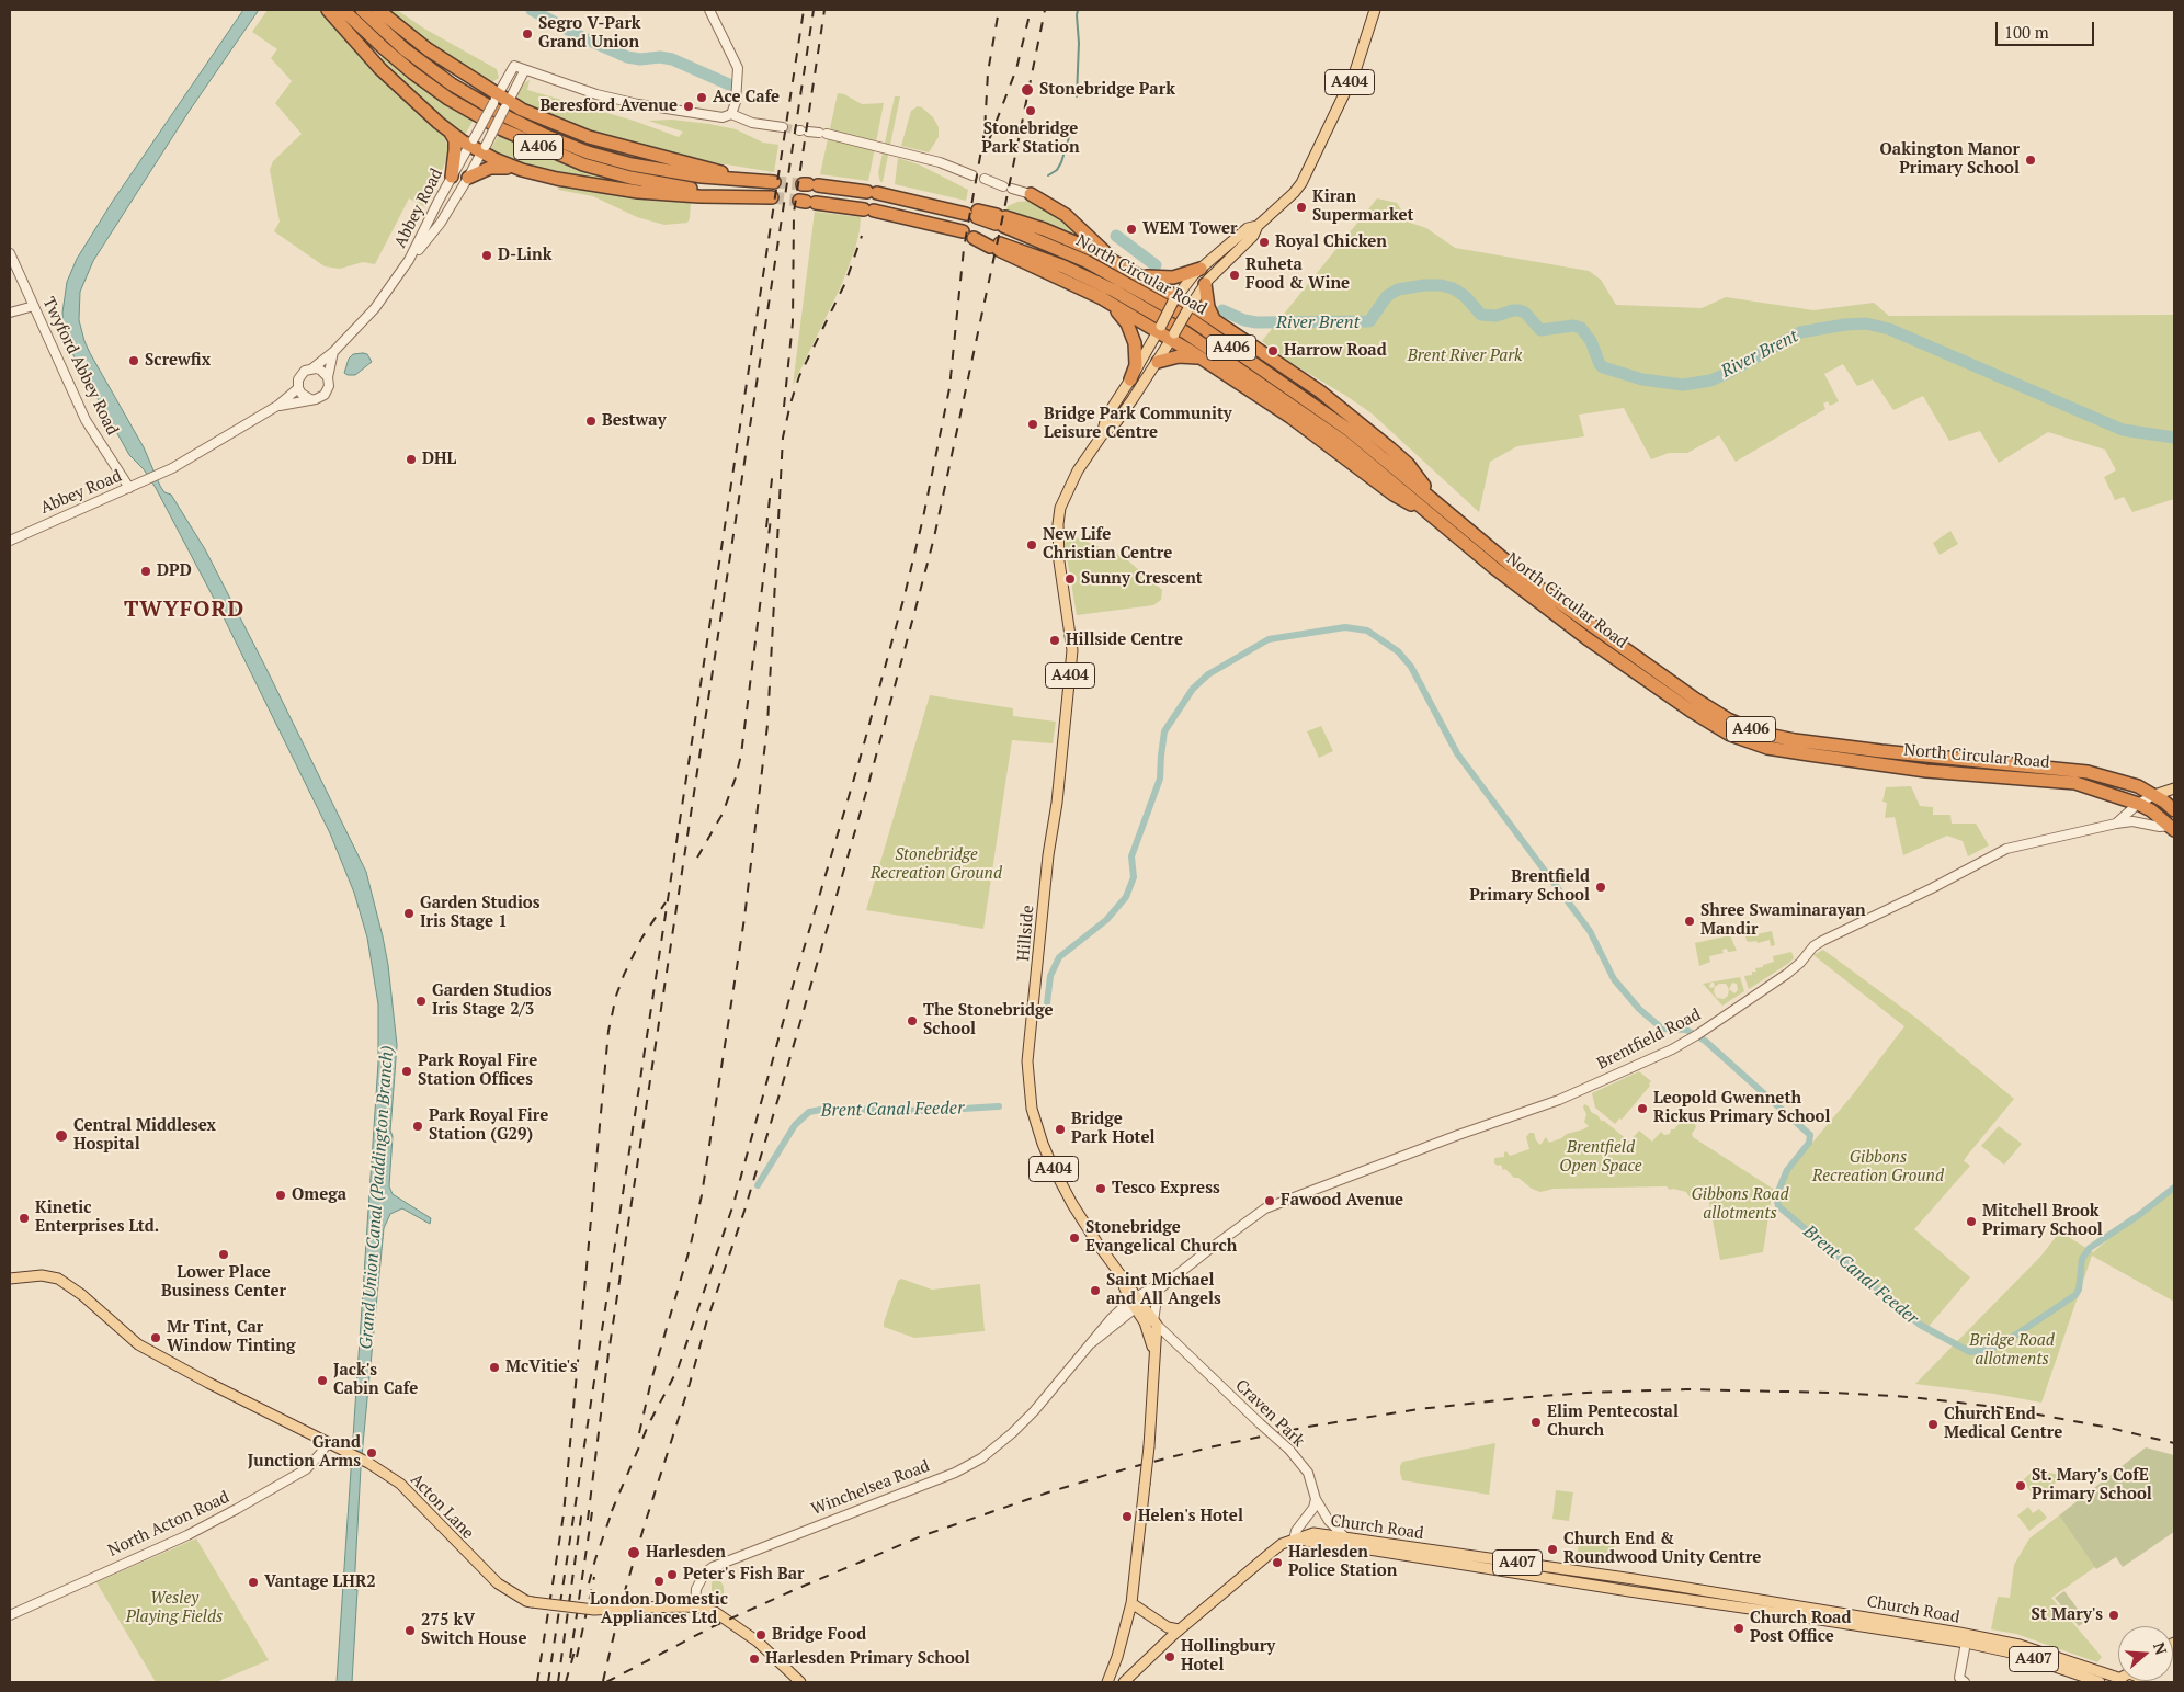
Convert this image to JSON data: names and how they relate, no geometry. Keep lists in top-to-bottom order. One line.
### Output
{"streets":{"highway":["A406","North Circular Road"],"main road":["A404","Hillside","Craven Park","Acton Lane","Church Road","A407"],"street":["Abbey Road","Twyford Abbey Road","Brentfield Road","Winchelsea Road","North Acton Road"]},"crossings":[["A404","A406"],["A404","Hillside"],["A404","Brentfield Road"],["A404","Craven Park"],["A404","Winchelsea Road"],["A406","Abbey Road"],["A406","North Circular Road"],["Abbey Road","Twyford Abbey Road"],["North Circular Road","Brentfield Road"],["Hillside","Brentfield Road"],["Hillside","Craven Park"],["Hillside","Winchelsea Road"],["Brentfield Road","Craven Park"],["Brentfield Road","Winchelsea Road"],["Craven Park","Winchelsea Road"],["Craven Park","Church Road"],["Winchelsea Road","Acton Lane"],["Acton Lane","North Acton Road"],["Church Road","A407"]],"districts":["TWYFORD"],"water":["River Brent","Brent Canal Feeder","Grand Union Canal (Paddington Branch)"],"parks":["Brent River Park","Stonebridge Recreation Ground","Brentfield Open Space","Gibbons Recreation Ground","Gibbons Road allotments","Bridge Road allotments","Wesley Playing Fields"],"places":["Segro V-Park Grand Union","Stonebridge Park","Ace Cafe","Beresford Avenue","Stonebridge Park Station","Oakington Manor Primary School","Kiran Supermarket","WEM Tower","Royal Chicken","D-Link","Ruheta Food & Wine","Harrow Road","Screwfix","Bestway","Bridge Park Community Leisure Centre","DHL","New Life Christian Centre","DPD","Sunny Crescent","Hillside Centre","Brentfield Primary School","Garden Studios Iris Stage 1","Shree Swaminarayan Mandir","Garden Studios Iris Stage 2/3","The Stonebridge School","Park Royal Fire Station Offices","Leopold Gwenneth Rickus Primary School","Park Royal Fire Station (G29)","Bridge Park Hotel","Central Middlesex Hospital","Tesco Express","Omega","Fawood Avenue","Kinetic Enterprises Ltd.","Mitchell Brook Primary School","Stonebridge Evangelical Church","Lower Place Business Center","Saint Michael and All Angels","Mr Tint, Car Window Tinting","McVitie's","Jack's Cabin Cafe","Elim Pentecostal Church","Church End Medical Centre","Grand Junction Arms","St. Mary's CofE Primary School","Helen's Hotel","Church End & Roundwood Unity Centre","Harlesden","Harlesden Police Station","Peter's Fish Bar","London Domestic Appliances Ltd","Vantage LHR2","St Mary's","Church Road Post Office","275 kV Switch House","Bridge Food","Hollingbury Hotel","Harlesden Primary School"],"scale_bar":"100 m","north":"right"}
